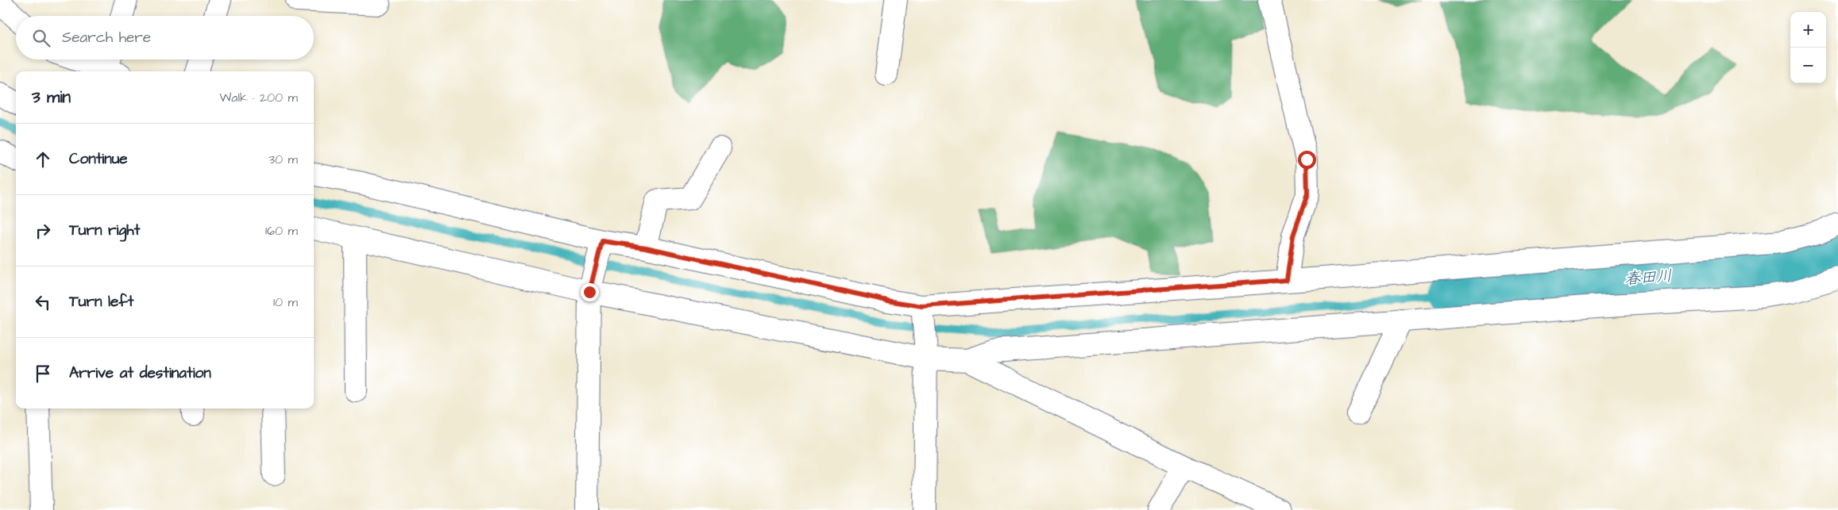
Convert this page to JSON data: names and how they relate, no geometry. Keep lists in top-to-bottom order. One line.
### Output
{"water":["春田川"],"page":{"map_buttons":["+","−"],"search":"Search here","heading":["3 min","Walk · 200 m"],"list":[["Continue","30 m"],["Turn right","160 m"],["Turn left","10 m"],"Arrive at destination"]}}
